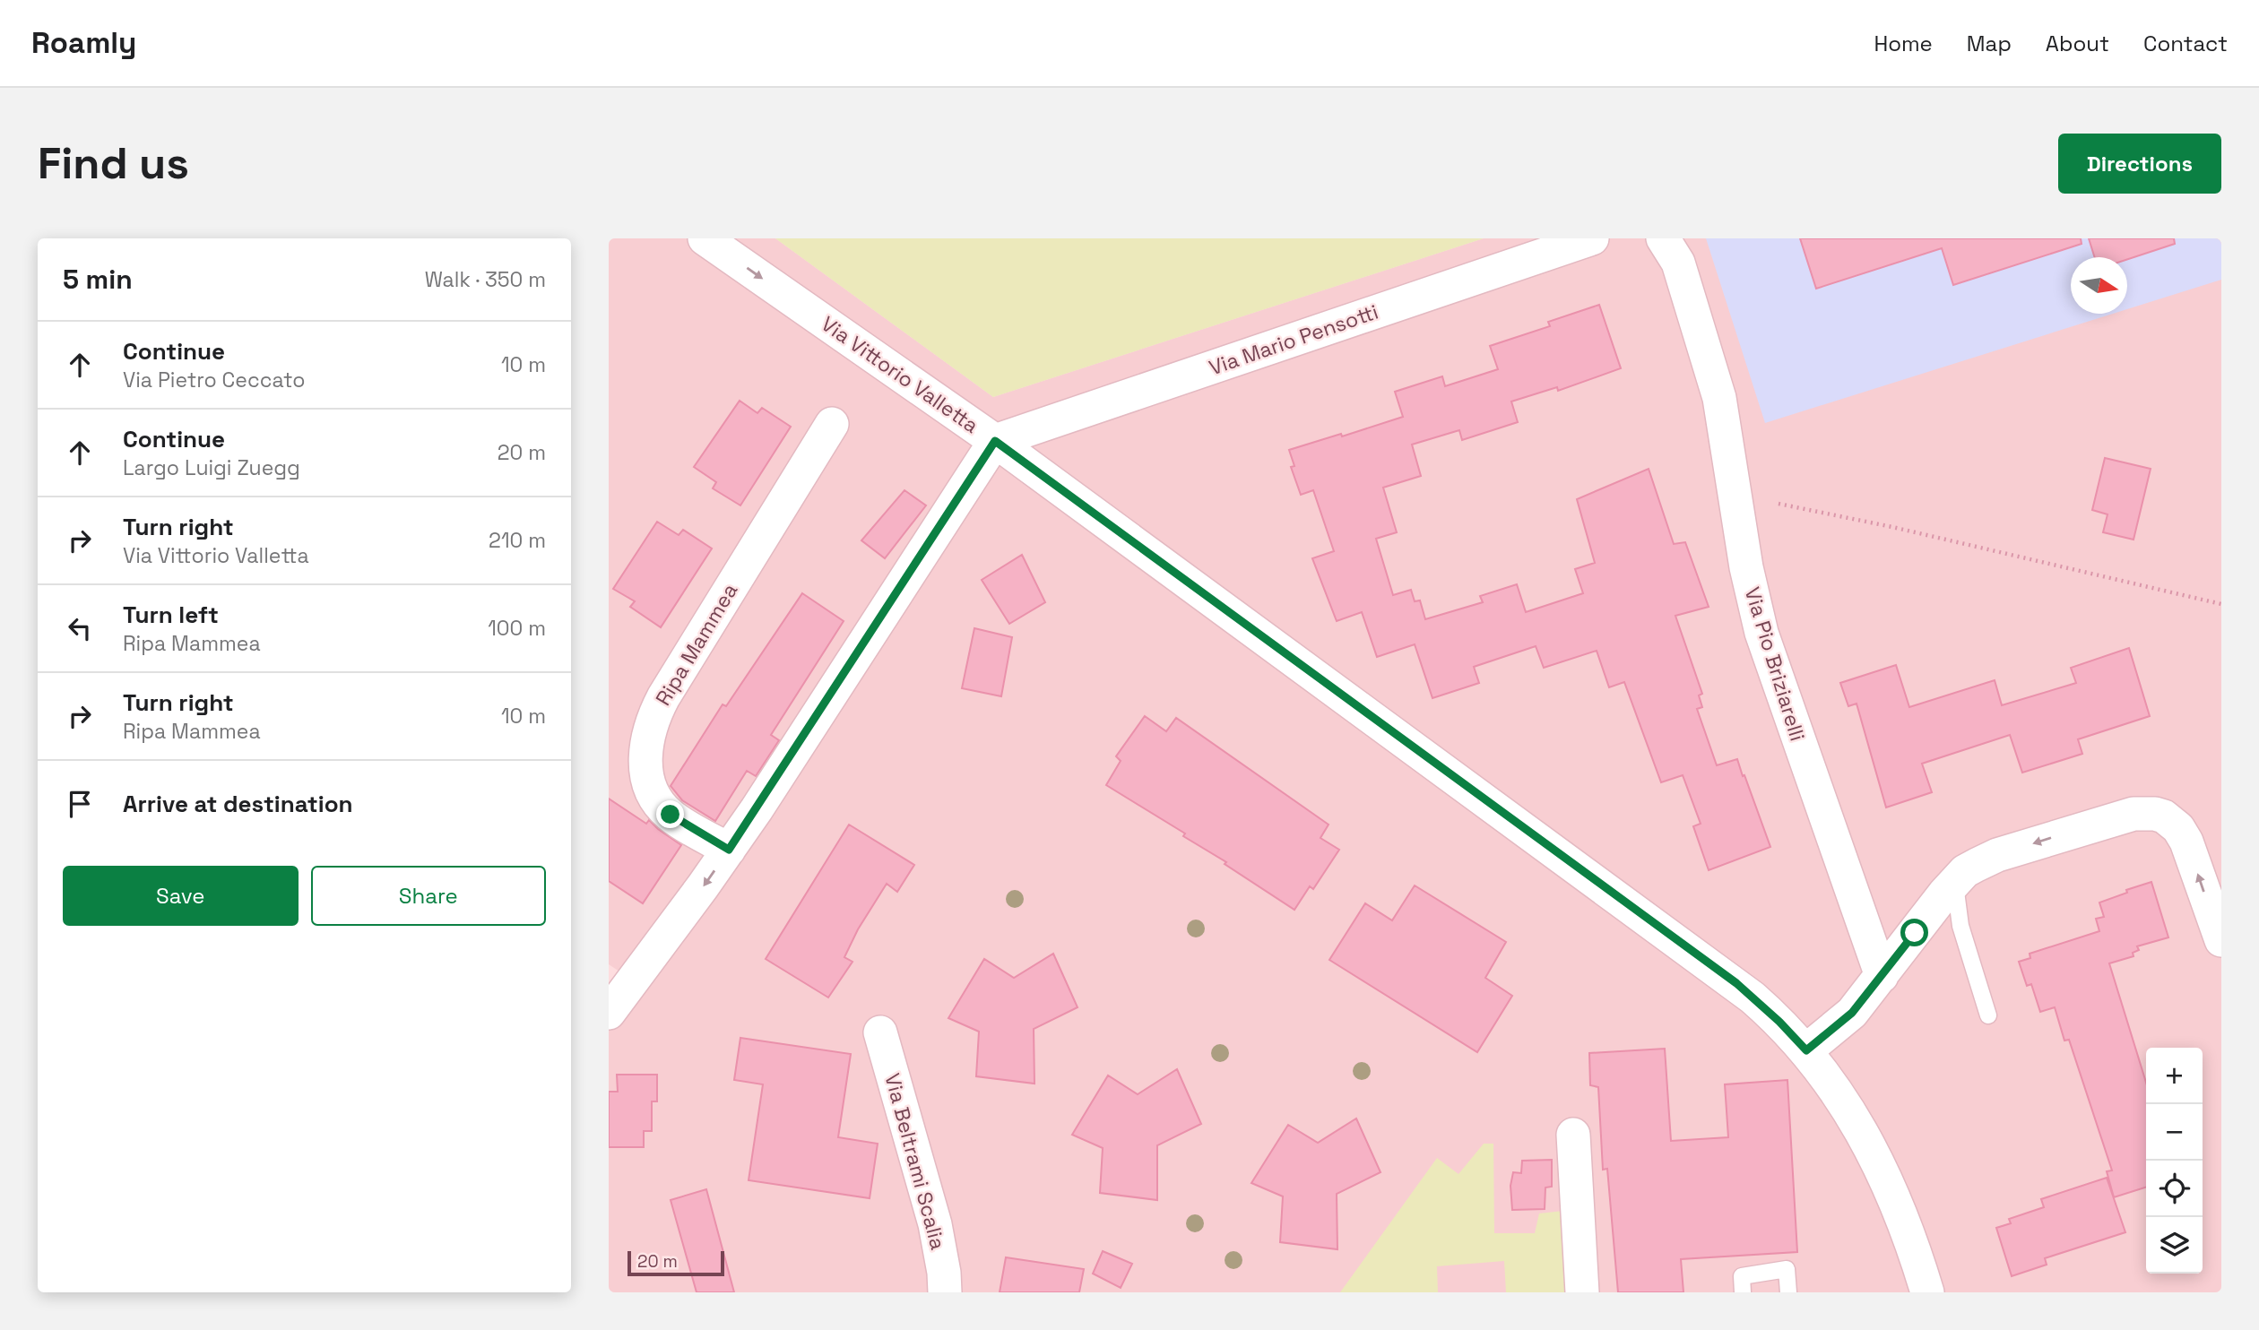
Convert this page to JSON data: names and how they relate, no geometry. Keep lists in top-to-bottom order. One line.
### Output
{"streets":{"street":["Via Mario Pensotti","Via Vittorio Valletta","Ripa Mammea","Via Pio Briziarelli","Via Beltrami Scalia"]},"crossings":[["Via Mario Pensotti","Via Vittorio Valletta"]],"scale_bar":"20 m","north":"right","page":{"header":"Roamly","nav":["Home","Map","About","Contact"],"buttons":["Directions",["Save","Share"]],"title":"Find us","heading":["5 min","Walk · 350 m"],"list":[["Continue","Via Pietro Ceccato","10 m"],["Continue","Largo Luigi Zuegg","20 m"],["Turn right","Via Vittorio Valletta","210 m"],["Turn left","Ripa Mammea","100 m"],["Turn right","Ripa Mammea","10 m"],"Arrive at destination"],"map_buttons":["+","−"],"scale":"20 m"}}
